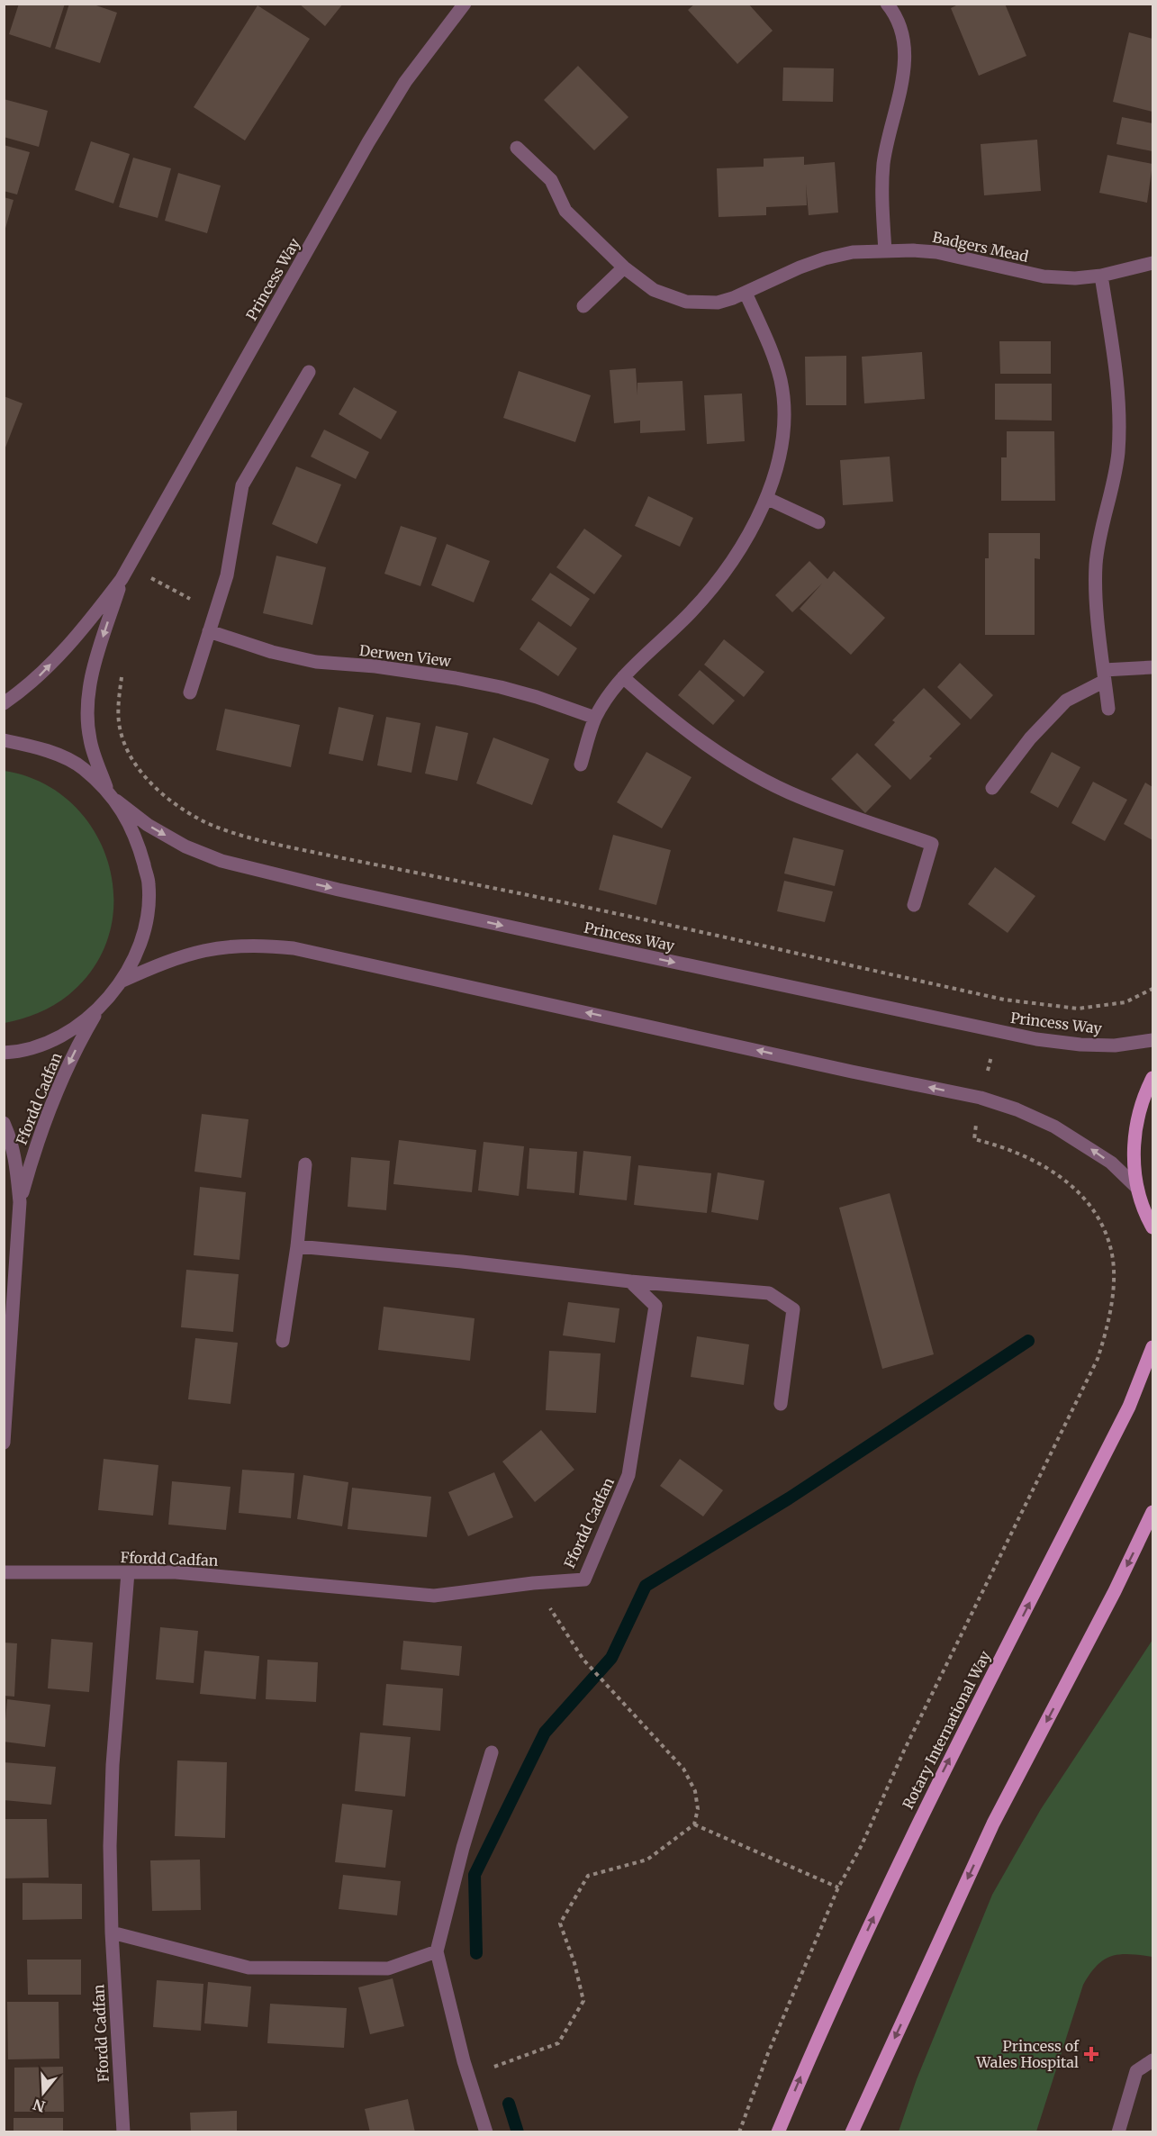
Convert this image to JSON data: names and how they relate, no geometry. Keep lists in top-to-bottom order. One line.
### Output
{"streets":{"main road":["Rotary International Way"],"street":["Badgers Mead","Princess Way","Derwen View","Ffordd Cadfan"]},"crossings":[["Princess Way","Ffordd Cadfan"]],"places":{"health":["Princess of Wales Hospital"]},"north":"bottom"}
